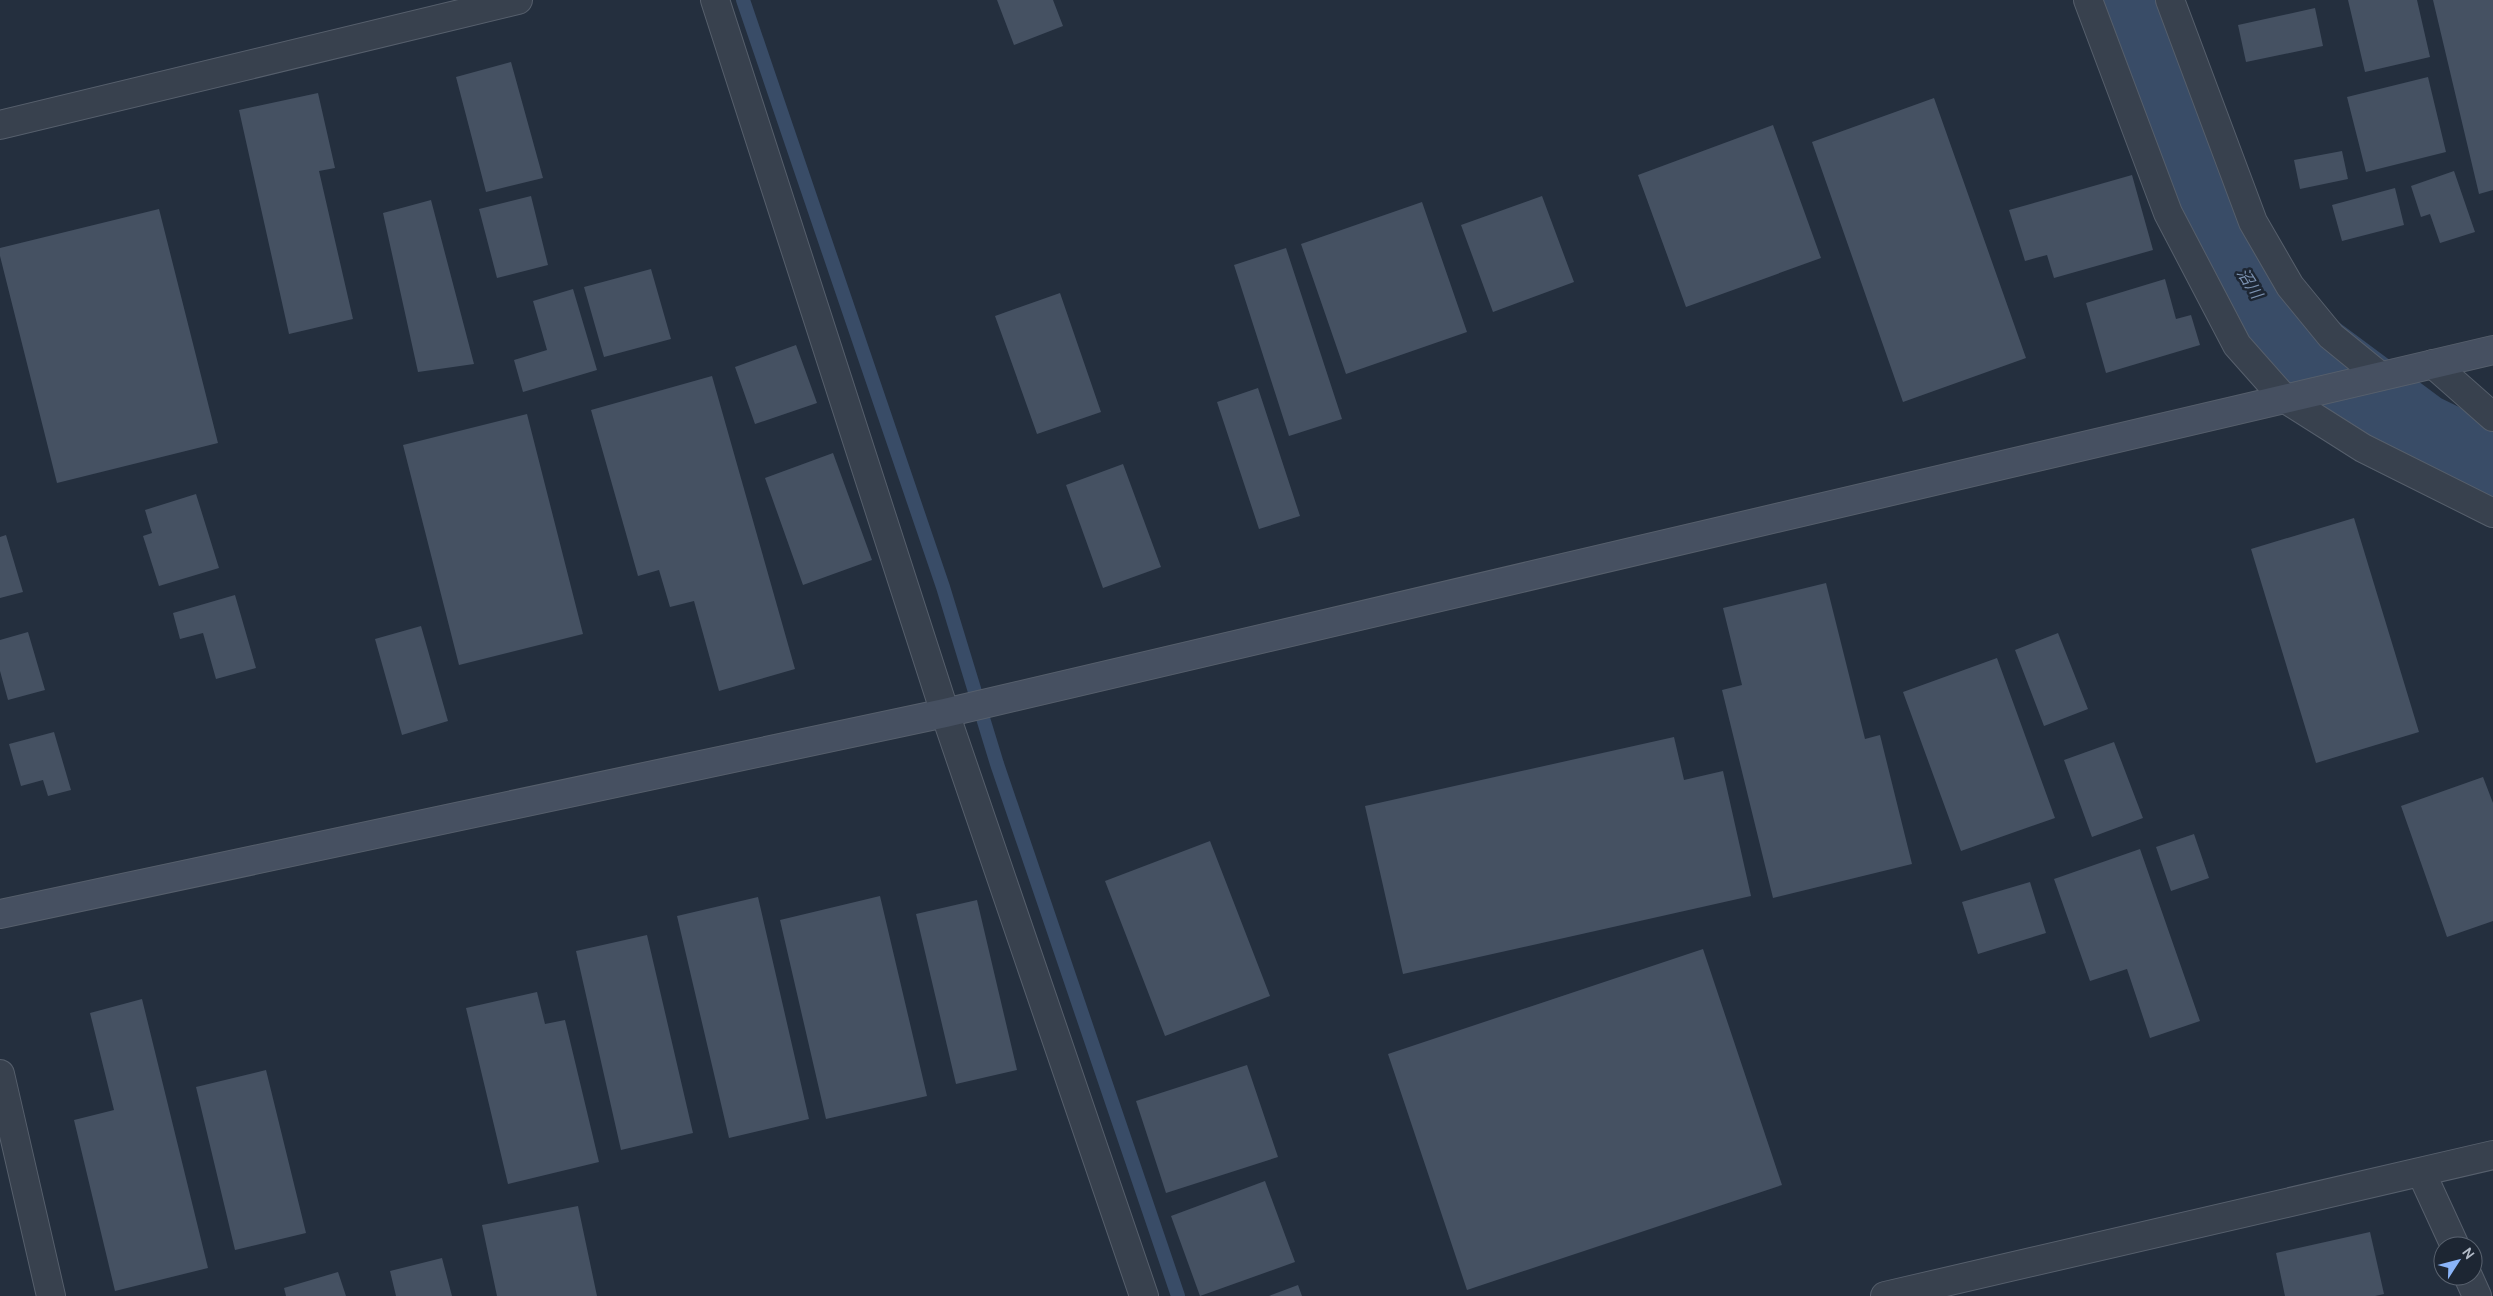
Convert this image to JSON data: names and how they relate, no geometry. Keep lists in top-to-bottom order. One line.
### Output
{"water":["沼川"],"north":"top right"}
